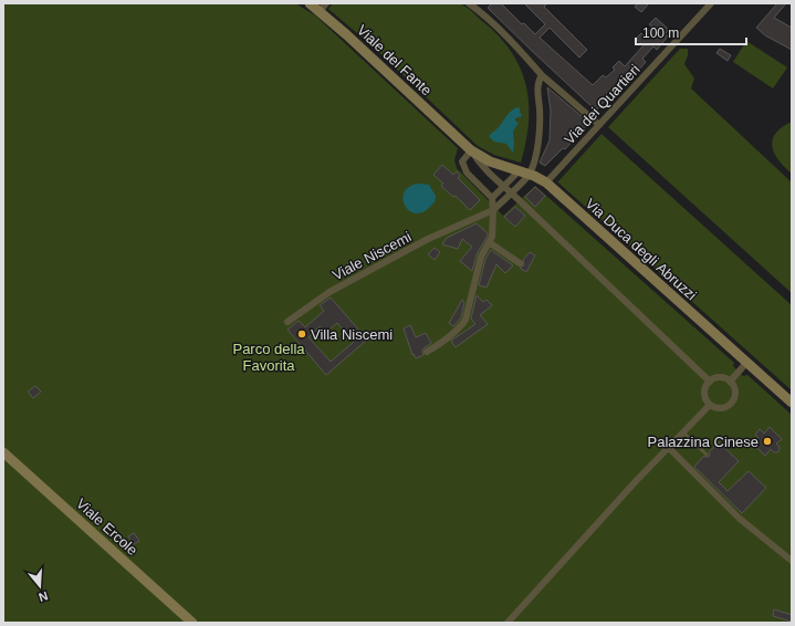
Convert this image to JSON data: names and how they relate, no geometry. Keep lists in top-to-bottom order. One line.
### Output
{"streets":{"street":["Viale del Fante","Via dei Quartieri","Via Duca degli Abruzzi","Viale Niscemi","Viale Ercole"]},"crossings":[["Viale del Fante","Via Duca degli Abruzzi"],["Via dei Quartieri","Via Duca degli Abruzzi"]],"parks":["Parco della Favorita"],"places":["Villa Niscemi","Palazzina Cinese"],"scale_bar":"100 m","north":"bottom"}
